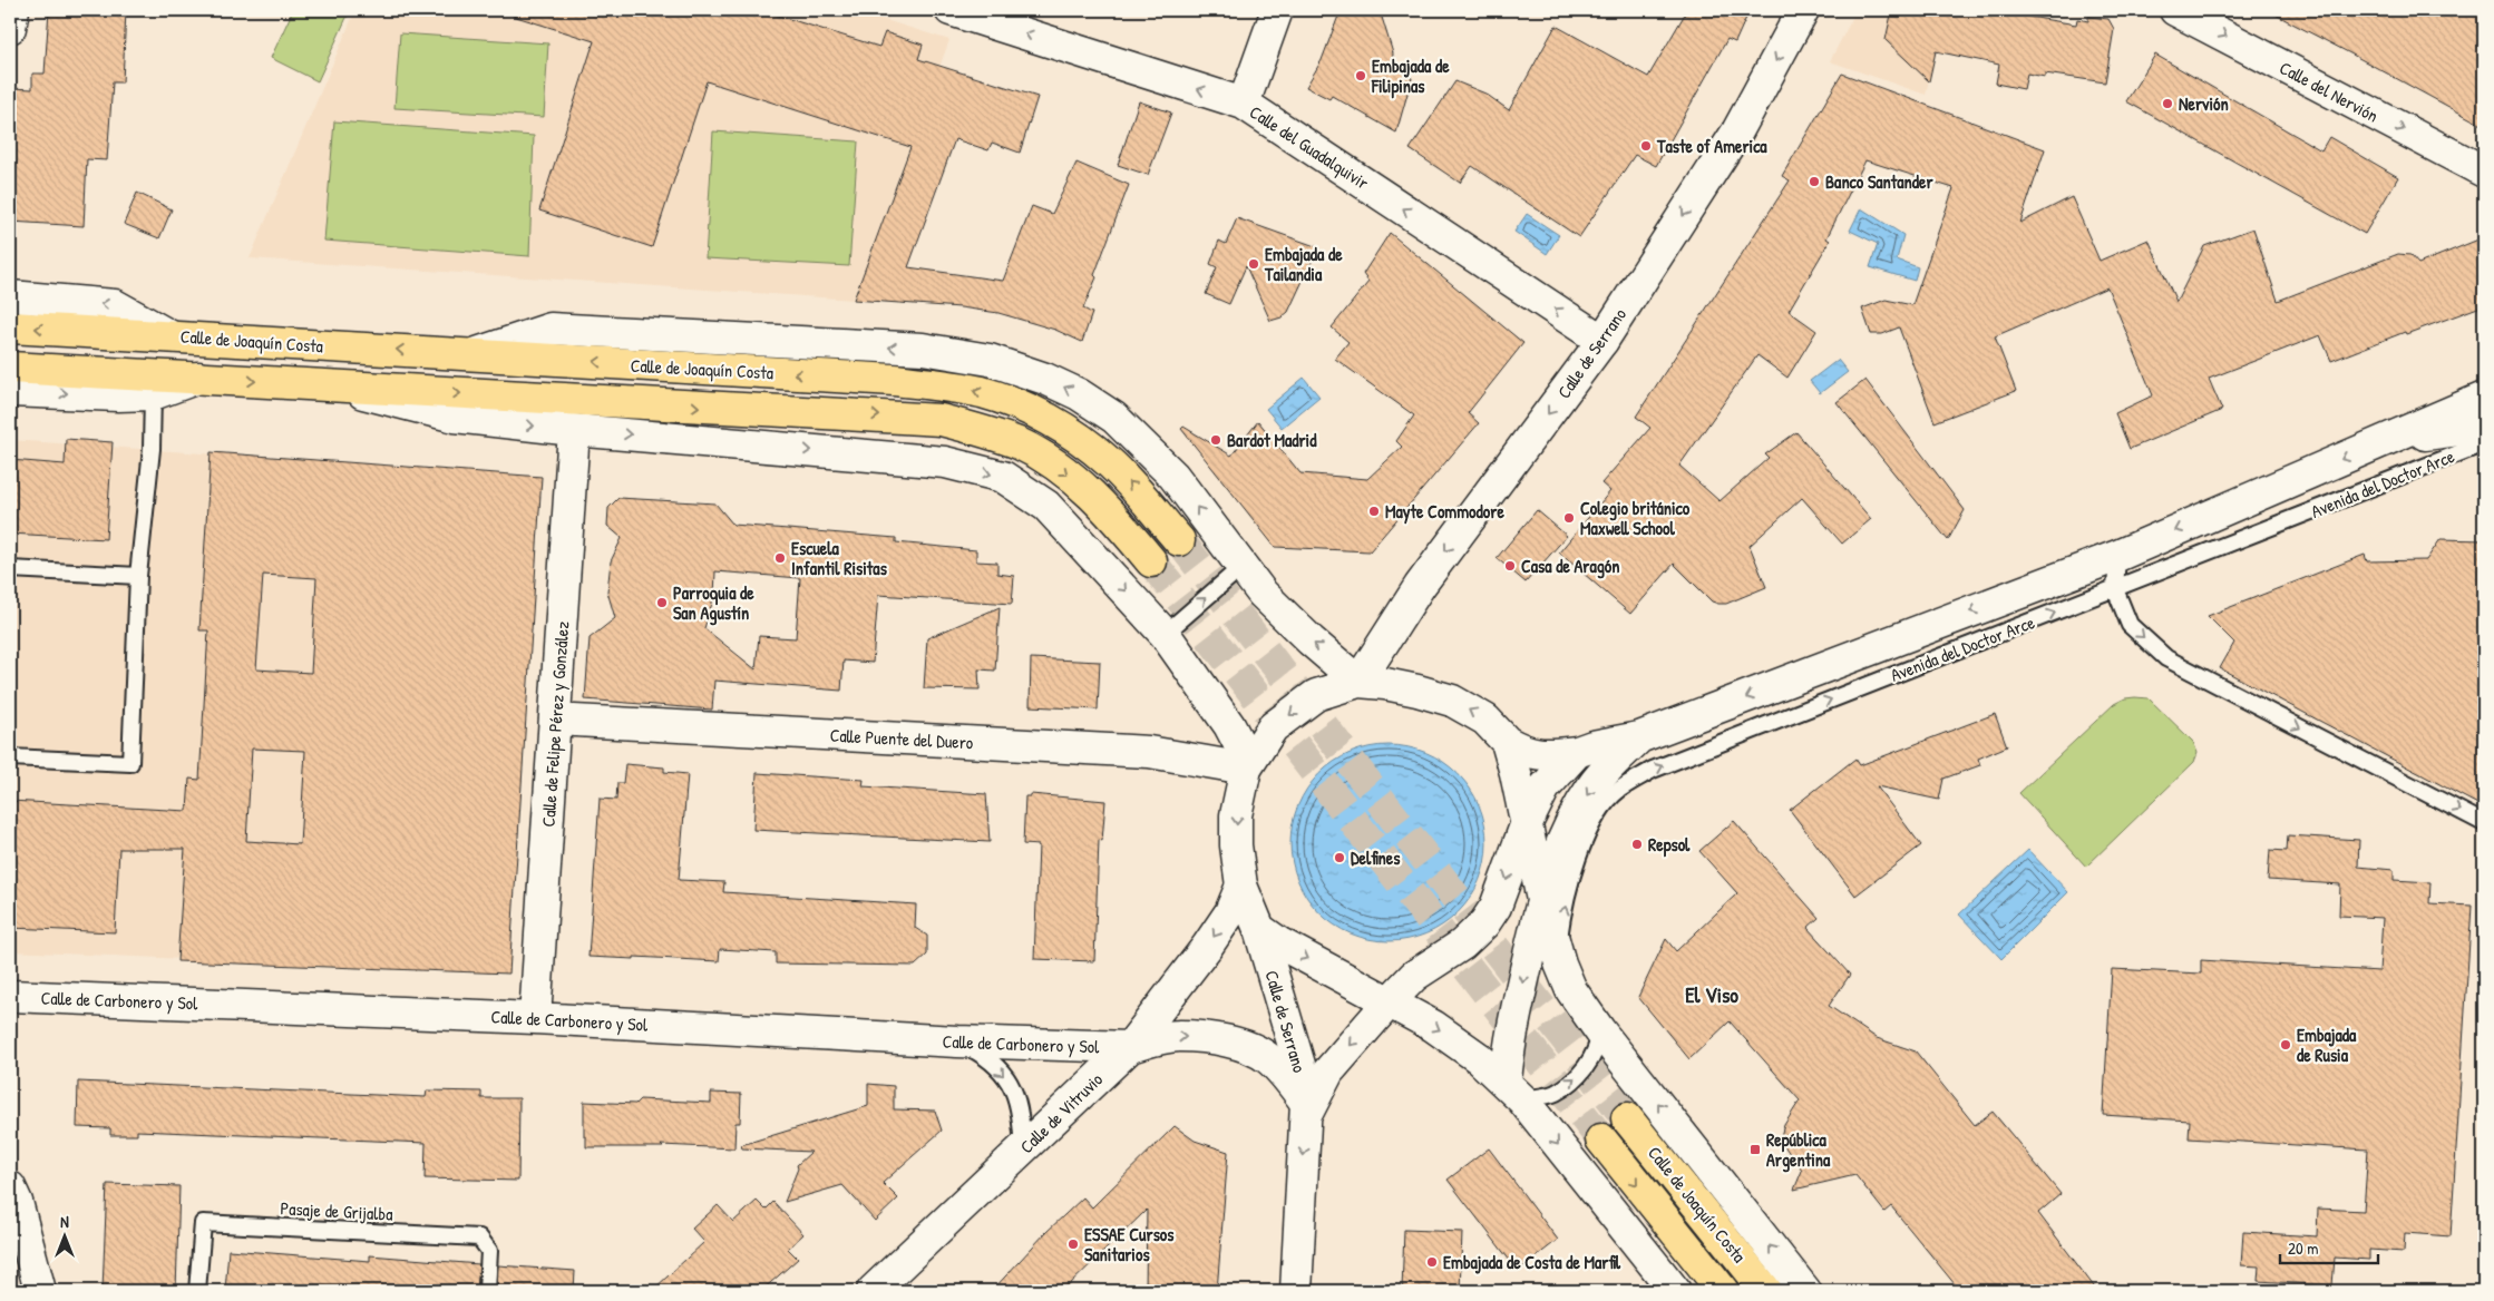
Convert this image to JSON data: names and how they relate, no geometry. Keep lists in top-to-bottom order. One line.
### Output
{"streets":{"main road":["Calle de Joaquín Costa"],"street":["Calle del Nervión","Calle del Guadalquivir","Calle de Serrano","Avenida del Doctor Arce","Calle de Felipe Pérez y González","Calle Puente del Duero","Calle de Carbonero y Sol","Calle de Vitruvio"],"lane":["Pasaje de Grijalba"]},"crossings":[["Calle del Guadalquivir","Calle de Serrano"],["Calle de Serrano","Calle Puente del Duero"],["Calle de Serrano","Calle de Vitruvio"],["Calle de Felipe Pérez y González","Calle Puente del Duero"],["Calle de Felipe Pérez y González","Calle de Carbonero y Sol"],["Calle de Carbonero y Sol","Calle de Vitruvio"]],"one_way":["Calle del Nervión","Calle del Guadalquivir","Calle de Serrano","Calle de Vitruvio"],"districts":["El Viso"],"places":{"other":["Embajada de Filipinas","Nervión","Taste of America","Banco Santander","Embajada de Tailandia","Bardot Madrid","Mayte Commodore","Colegio británico Maxwell School","Escuela Infantil Risitas","Casa de Aragón","Parroquia de San Agustín","Repsol","Delfines","Embajada de Rusia","ESSAE Cursos Sanitarios","Embajada de Costa de Marfil"],"transit":["República Argentina"]},"scale_bar":"20 m","north":"top"}
